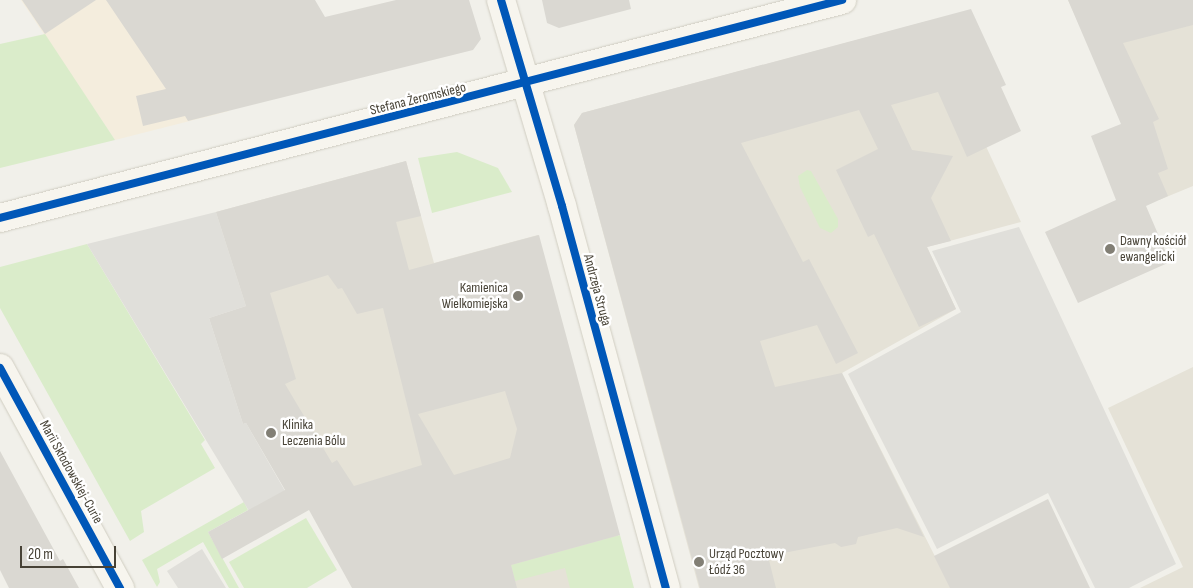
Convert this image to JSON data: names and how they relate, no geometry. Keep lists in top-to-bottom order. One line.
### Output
{"streets":{"street":["Stefana Żeromskiego","Andrzeja Struga","Marii Skłodowskiej-Curie"]},"crossings":[["Stefana Żeromskiego","Andrzeja Struga"]],"places":["Dawny kościół ewangelicki","Kamienica Wielkomiejska","Klinika Leczenia Bólu","Urząd Pocztowy Łódź 36"],"scale_bar":"20 m"}
